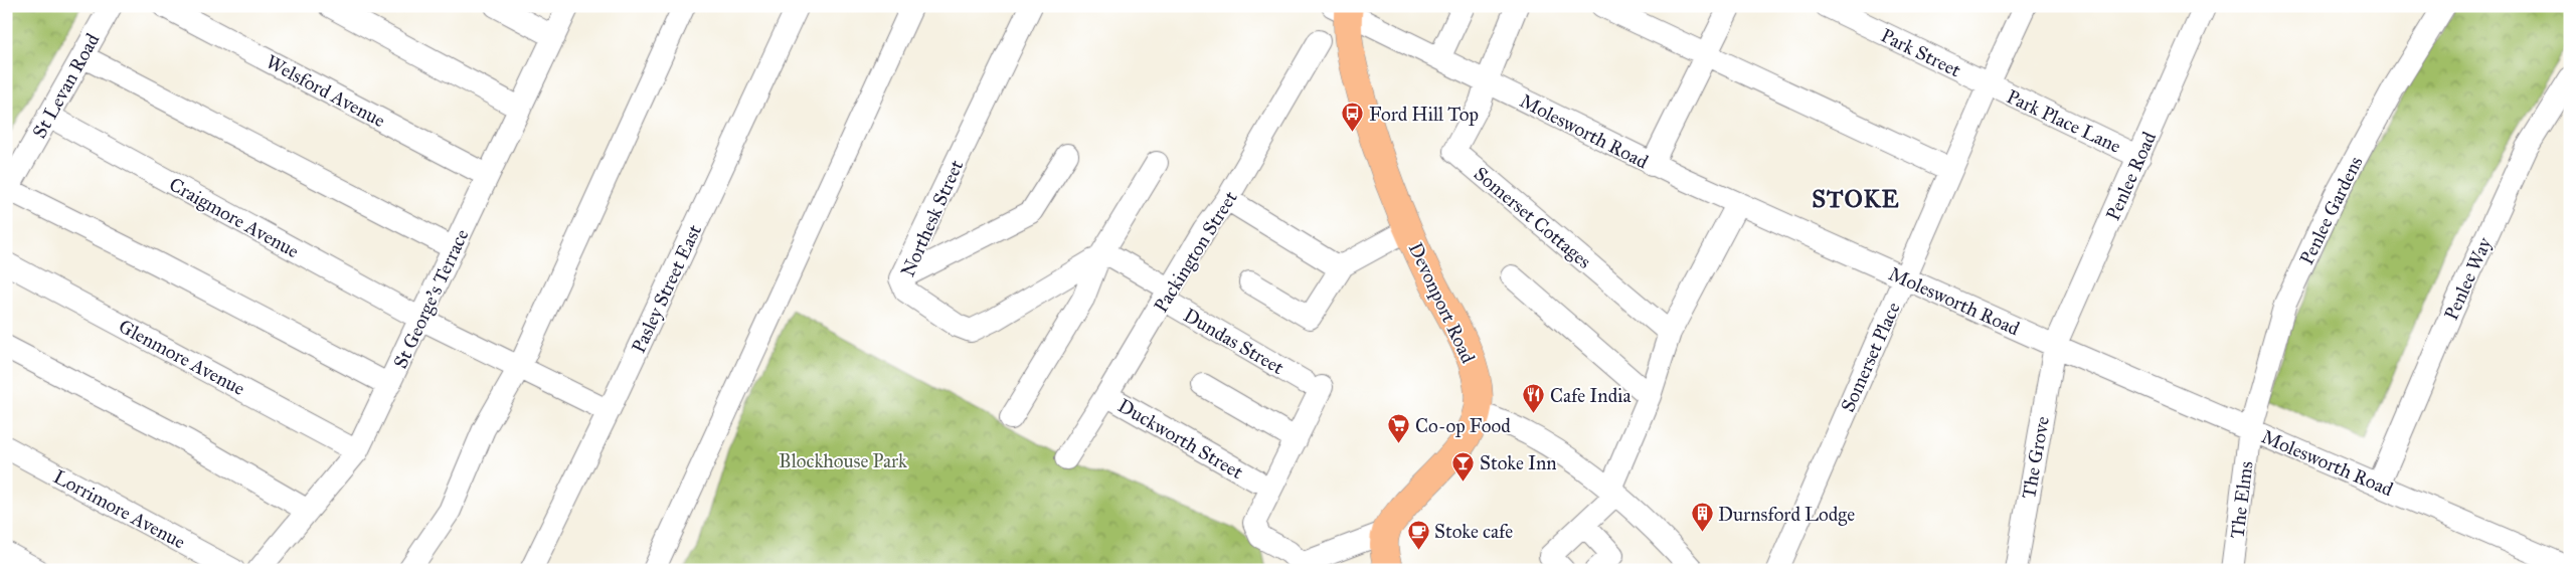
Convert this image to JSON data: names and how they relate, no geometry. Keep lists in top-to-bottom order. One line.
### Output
{"streets":{"main road":["Devonport Road"],"street":["Park Street","St Levan Road","Welsford Avenue","Park Place Lane","Molesworth Road","Penlee Road","Penlee Gardens","Craigmore Avenue","Somerset Cottages","Northesk Street","Packington Street","Penlee Way","Pasley Street East","St George's Terrace","Dundas Street","Glenmore Avenue","Somerset Place","Duckworth Street","The Grove","The Elms","Lorrimore Avenue"]},"crossings":[["Park Street","Park Place Lane"],["Park Street","Somerset Place"],["St Levan Road","Craigmore Avenue"],["Welsford Avenue","St George's Terrace"],["Park Place Lane","Penlee Road"],["Park Place Lane","Somerset Place"],["Molesworth Road","Penlee Road"],["Molesworth Road","Penlee Gardens"],["Molesworth Road","Somerset Cottages"],["Molesworth Road","Penlee Way"],["Molesworth Road","Devonport Road"],["Molesworth Road","Somerset Place"],["Molesworth Road","The Grove"],["Molesworth Road","The Elms"],["Penlee Road","The Grove"],["Penlee Gardens","The Elms"],["Craigmore Avenue","Pasley Street East"],["Craigmore Avenue","St George's Terrace"],["Packington Street","Dundas Street"],["Packington Street","Duckworth Street"],["St George's Terrace","Glenmore Avenue"]],"districts":["STOKE"],"parks":["Blockhouse Park"],"places":{"bus stop":["Ford Hill Top"],"restaurant":["Cafe India"],"supermarket":["Co-op Food"],"bar":["Stoke Inn"],"building":["Durnsford Lodge"],"cafe":["Stoke cafe"]}}
